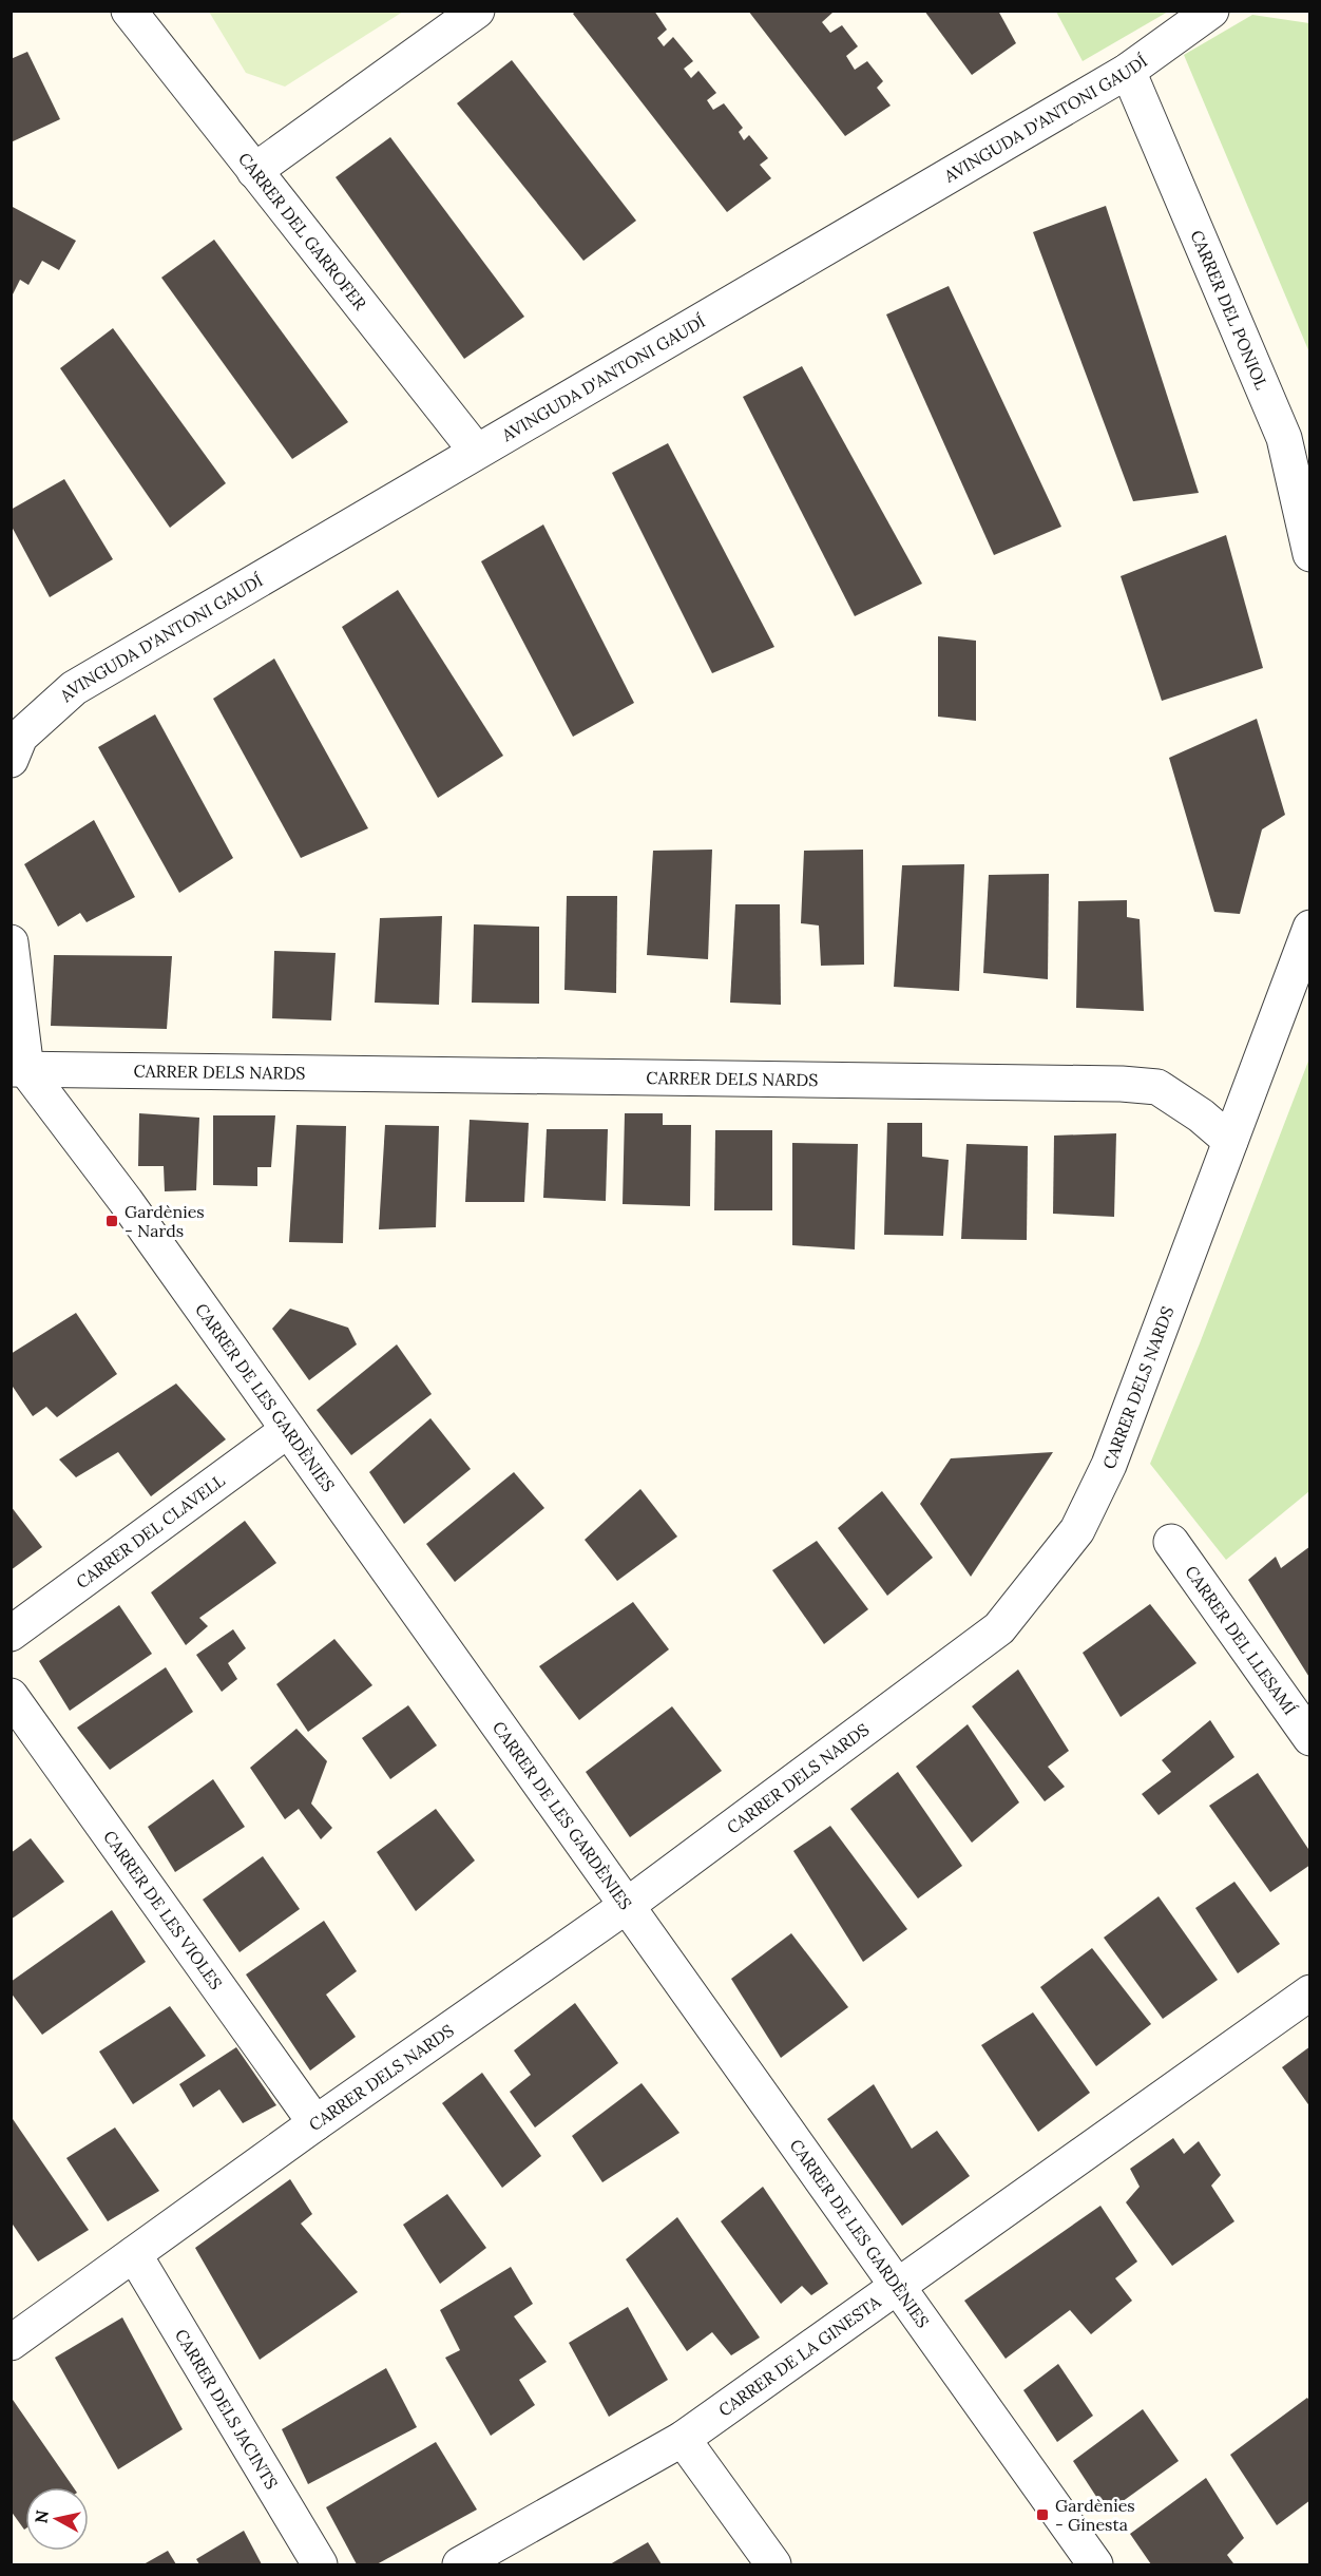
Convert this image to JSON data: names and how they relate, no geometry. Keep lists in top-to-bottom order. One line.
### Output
{"streets":{"street":["AVINGUDA D'ANTONI GAUDÍ","CARRER DEL GARROFER","CARRER DEL PONIOL","CARRER DELS NARDS","CARRER DE LES GARDÈNIES","CARRER DEL CLAVELL","CARRER DEL LLESAMÍ","CARRER DE LES VIOLES","CARRER DE LA GINESTA","CARRER DELS JACINTS"]},"crossings":[["AVINGUDA D'ANTONI GAUDÍ","CARRER DEL GARROFER"],["AVINGUDA D'ANTONI GAUDÍ","CARRER DEL PONIOL"],["CARRER DELS NARDS","CARRER DE LES GARDÈNIES"],["CARRER DELS NARDS","CARRER DE LES VIOLES"],["CARRER DELS NARDS","CARRER DELS JACINTS"],["CARRER DE LES GARDÈNIES","CARRER DEL CLAVELL"],["CARRER DE LES GARDÈNIES","CARRER DE LA GINESTA"]],"places":{"transit":["Gardènies - Nards","Gardènies - Ginesta"]},"north":"left"}
